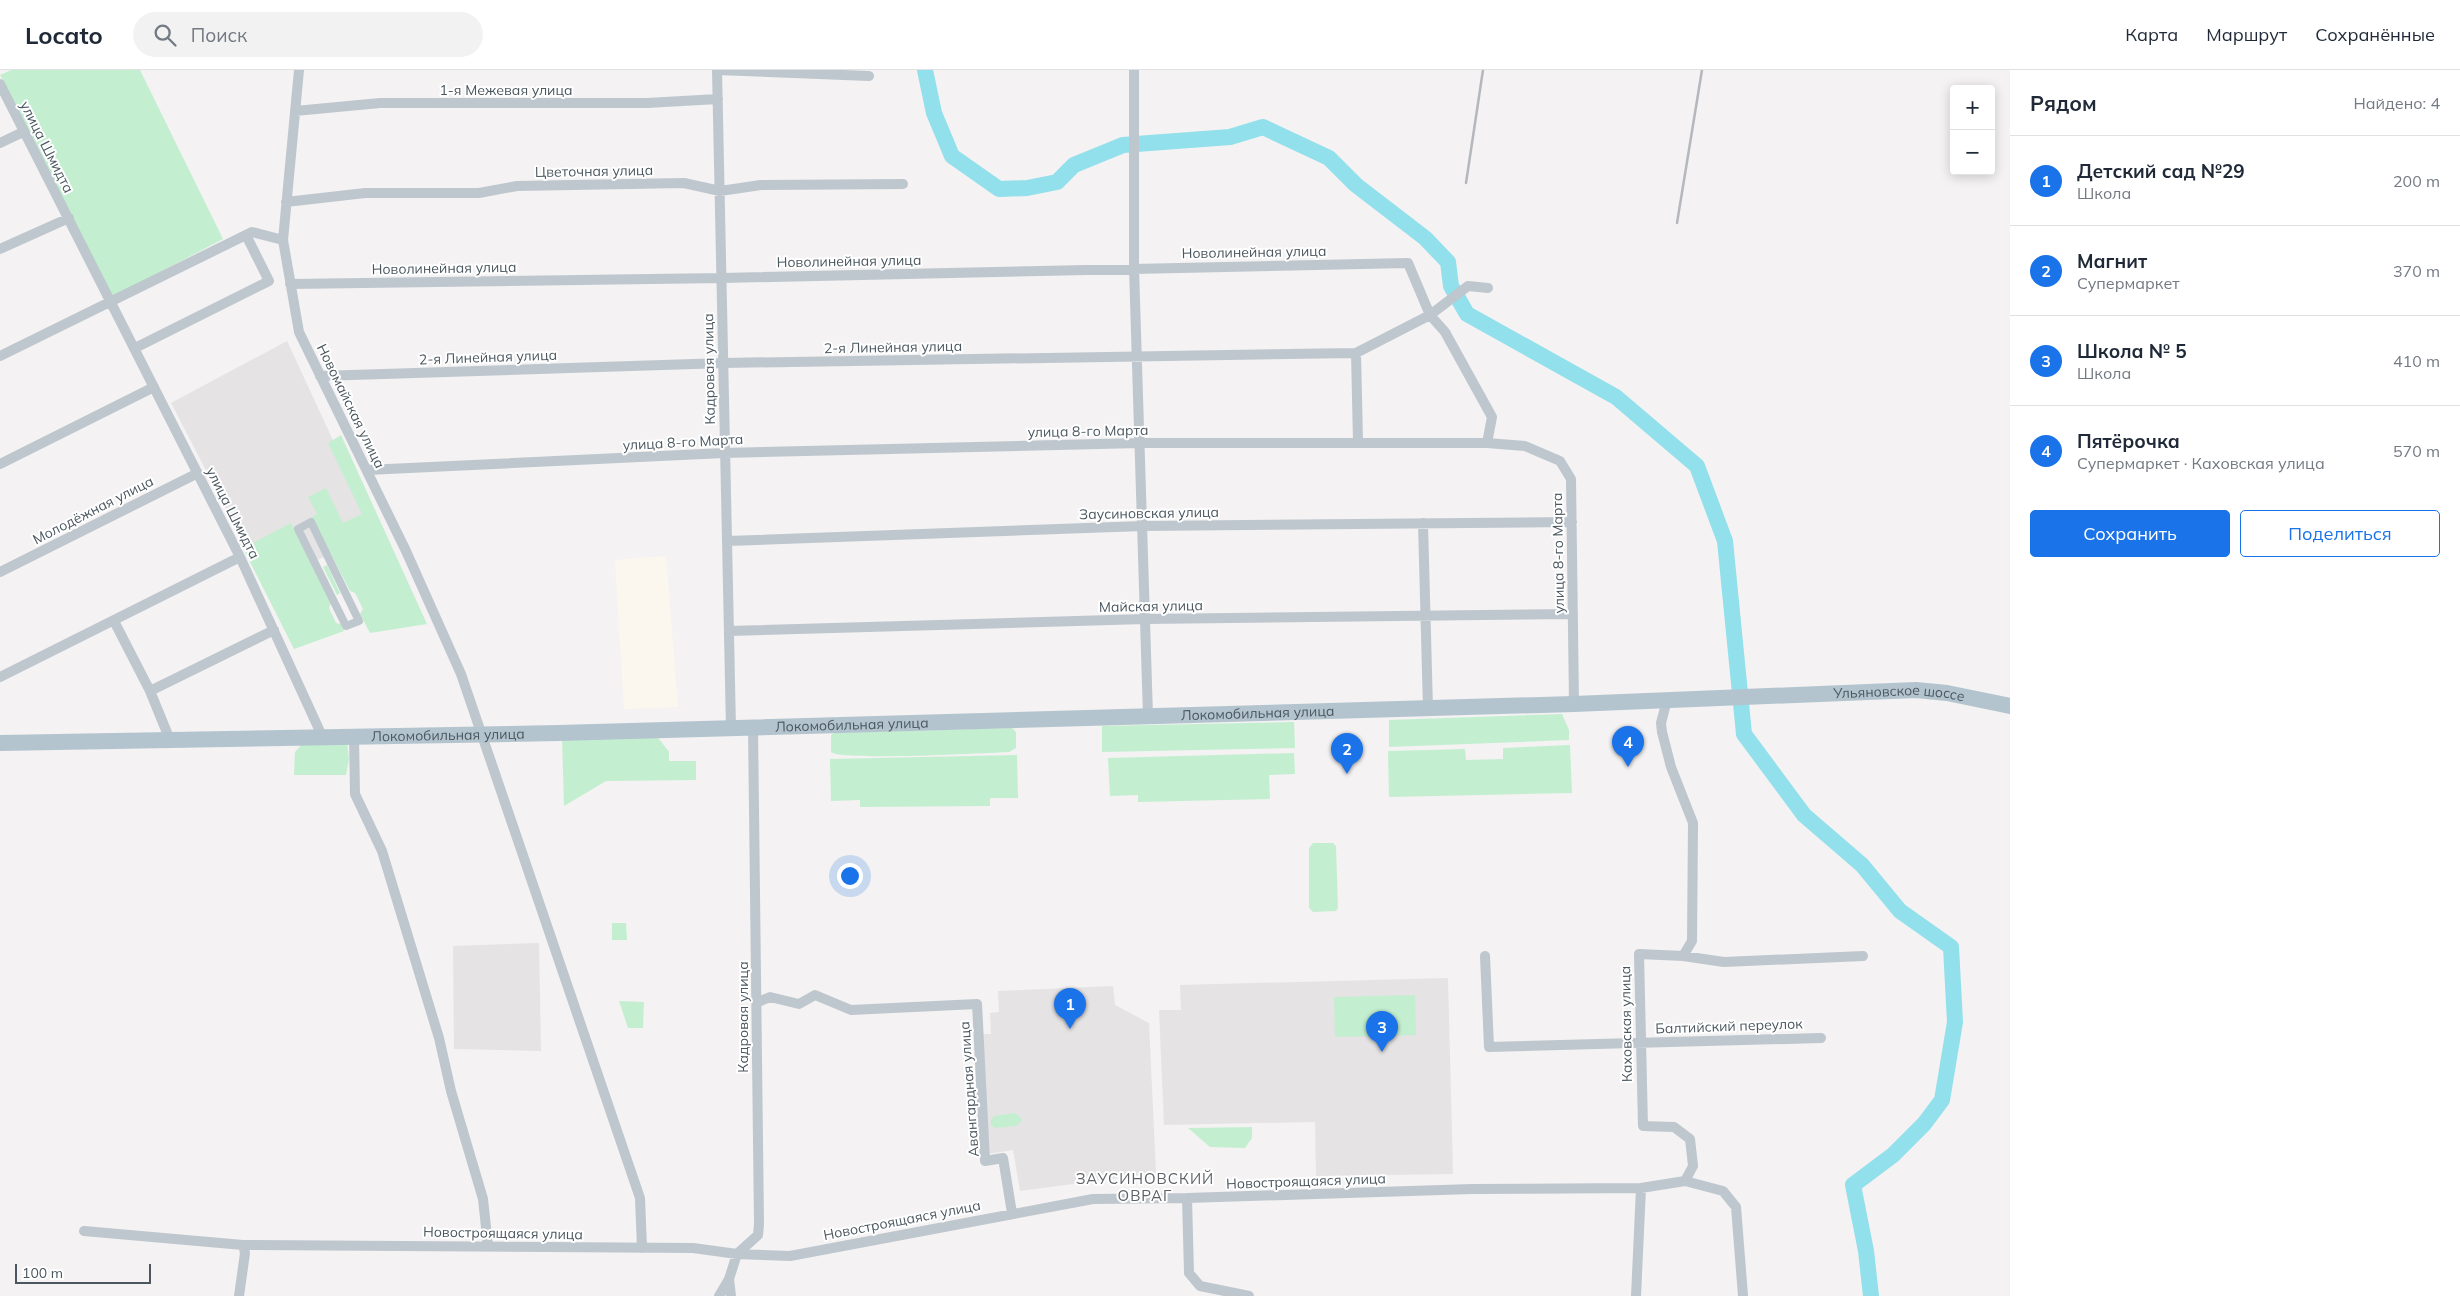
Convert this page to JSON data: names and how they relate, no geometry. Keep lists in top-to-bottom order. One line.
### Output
{"streets":{"main road":["Ульяновское шоссе","Локомобильная улица"],"street":["1-я Межевая улица","улица Шмидта","Цветочная улица","Новолинейная улица","2-я Линейная улица","Кадровая улица","Новомайская улица","улица 8-го Марта","Молодёжная улица","Заусиновская улица","Майская улица","Каховская улица","Балтийский переулок","Авангардная улица","Новостроящаяся улица"]},"crossings":[["1-я Межевая улица","Кадровая улица"],["1-я Межевая улица","Новомайская улица"],["улица Шмидта","Молодёжная улица"],["улица Шмидта","Локомобильная улица"],["Цветочная улица","Кадровая улица"],["Цветочная улица","Новомайская улица"],["Новолинейная улица","2-я Линейная улица"],["Новолинейная улица","Кадровая улица"],["Новолинейная улица","Новомайская улица"],["2-я Линейная улица","Кадровая улица"],["2-я Линейная улица","Новомайская улица"],["Кадровая улица","улица 8-го Марта"],["Кадровая улица","Заусиновская улица"],["Кадровая улица","Майская улица"],["Кадровая улица","Локомобильная улица"],["Кадровая улица","Авангардная улица"],["Кадровая улица","Новостроящаяся улица"],["Новомайская улица","улица 8-го Марта"],["Новомайская улица","Локомобильная улица"],["Новомайская улица","Новостроящаяся улица"],["улица 8-го Марта","Заусиновская улица"],["улица 8-го Марта","Майская улица"],["улица 8-го Марта","Локомобильная улица"],["Ульяновское шоссе","Локомобильная улица"],["Каховская улица","Балтийский переулок"],["Каховская улица","Новостроящаяся улица"],["Авангардная улица","Новостроящаяся улица"]],"districts":["ЗАУСИНОВСКИЙ ОВРАГ"],"scale_bar":"100 m","page":{"header":"Locato","search":"Поиск","nav":["Карта","Маршрут","Сохранённые"],"heading":["Рядом","Найдено: 4"],"map_buttons":["+","−"],"list":[{"mark":"1","name":"Детский сад №29","note":"Школа","value":"200 m"},{"mark":"2","name":"Магнит","note":"Супермаркет","value":"370 m"},{"mark":"3","name":"Школа № 5","note":"Школа","value":"410 m"},{"mark":"4","name":"Пятёрочка","note":"Супермаркет · Каховская улица","value":"570 m"}],"buttons":["Сохранить","Поделиться"],"pins":["4","2","1","3"],"scale":"100 m"}}
